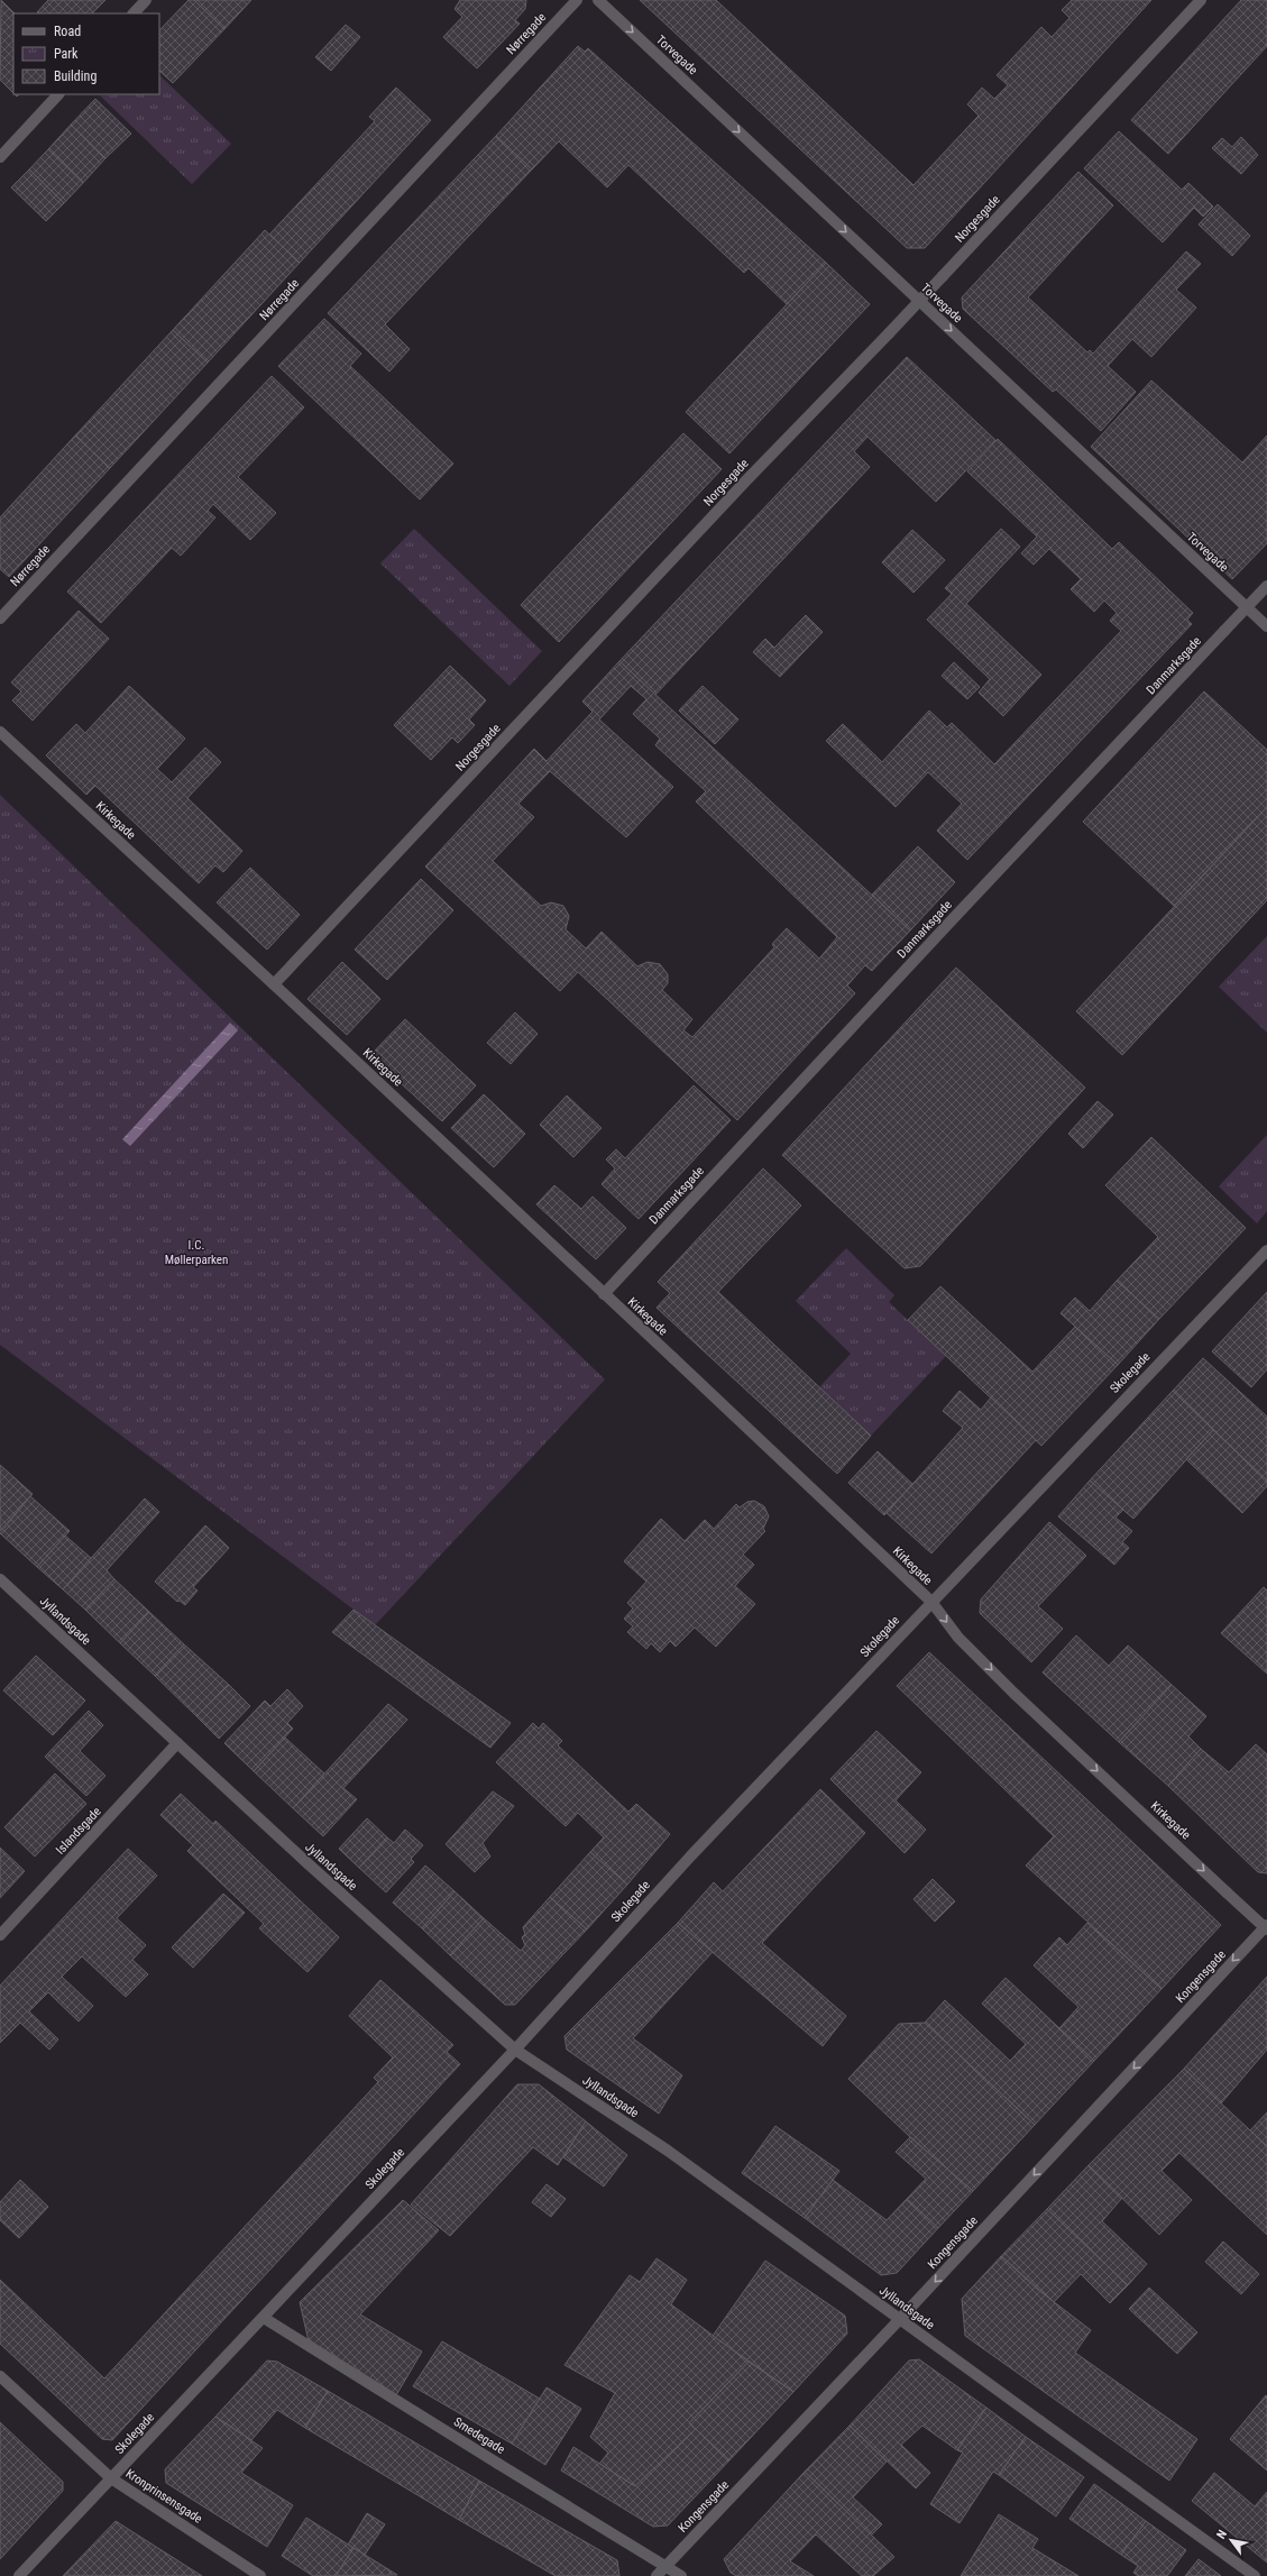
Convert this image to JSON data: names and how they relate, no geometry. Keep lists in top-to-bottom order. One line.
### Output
{"streets":{"street":["Nørregade","Torvegade","Norgesgade","Danmarksgade","Kirkegade","Skolegade","Jyllandsgade","Islandsgade","Kongensgade","Smedegade","Kronprinsensgade"]},"crossings":[["Torvegade","Norgesgade"],["Torvegade","Danmarksgade"],["Norgesgade","Kirkegade"],["Danmarksgade","Kirkegade"],["Kirkegade","Skolegade"],["Kirkegade","Kongensgade"],["Skolegade","Jyllandsgade"],["Skolegade","Smedegade"],["Skolegade","Kronprinsensgade"],["Jyllandsgade","Islandsgade"],["Jyllandsgade","Kongensgade"],["Kongensgade","Smedegade"]],"one_way":["Torvegade","Kongensgade"],"parks":["I.C. Møllerparken"],"legend":["Road","Park","Building"],"north":"top left"}
